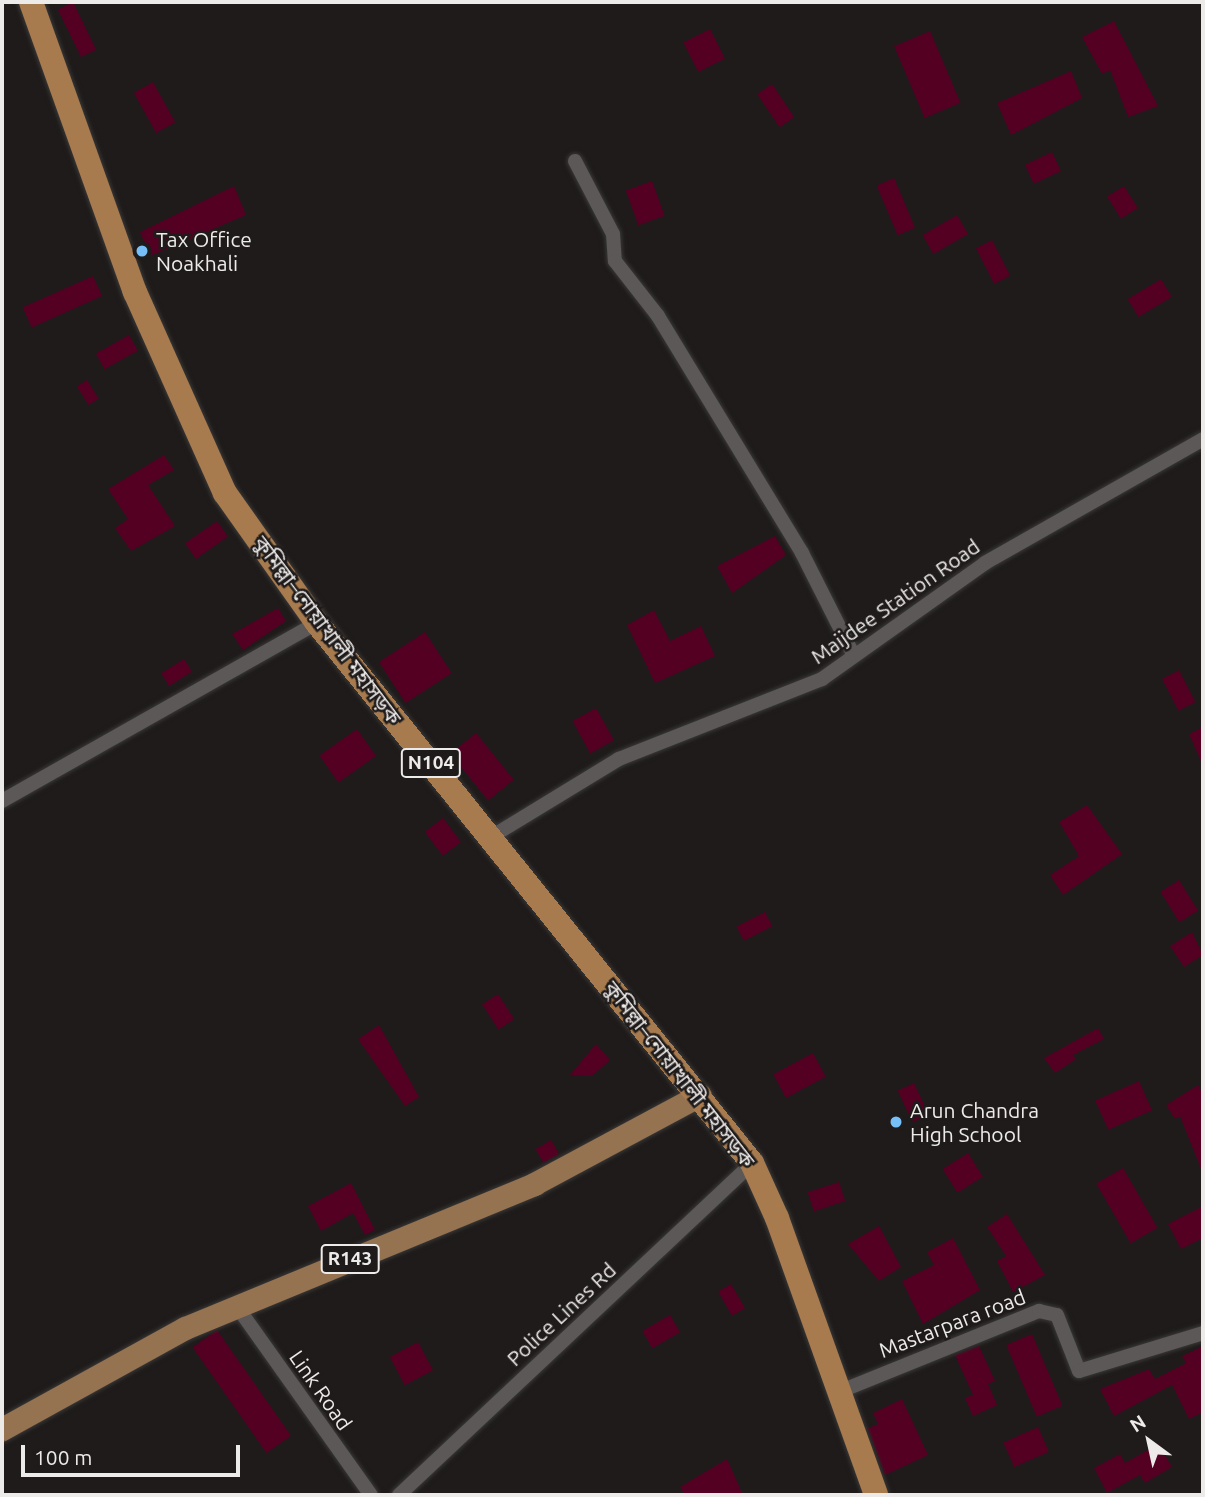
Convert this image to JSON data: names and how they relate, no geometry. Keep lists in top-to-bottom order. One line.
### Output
{"streets":{"highway":["কুমিল্লা–নোয়াখালী মহাসড়ক","N104"],"main road":["R143"],"street":["Maijdee Station Road","Police Lines Rd","Mastarpara road","Link Road"]},"crossings":[["Maijdee Station Road","কুমিল্লা–নোয়াখালী মহাসড়ক"],["কুমিল্লা–নোয়াখালী মহাসড়ক","R143"],["কুমিল্লা–নোয়াখালী মহাসড়ক","Police Lines Rd"],["কুমিল্লা–নোয়াখালী মহাসড়ক","Mastarpara road"],["R143","Link Road"]],"places":["Tax Office Noakhali","Arun Chandra High School"],"scale_bar":"100 m","north":"top left"}
